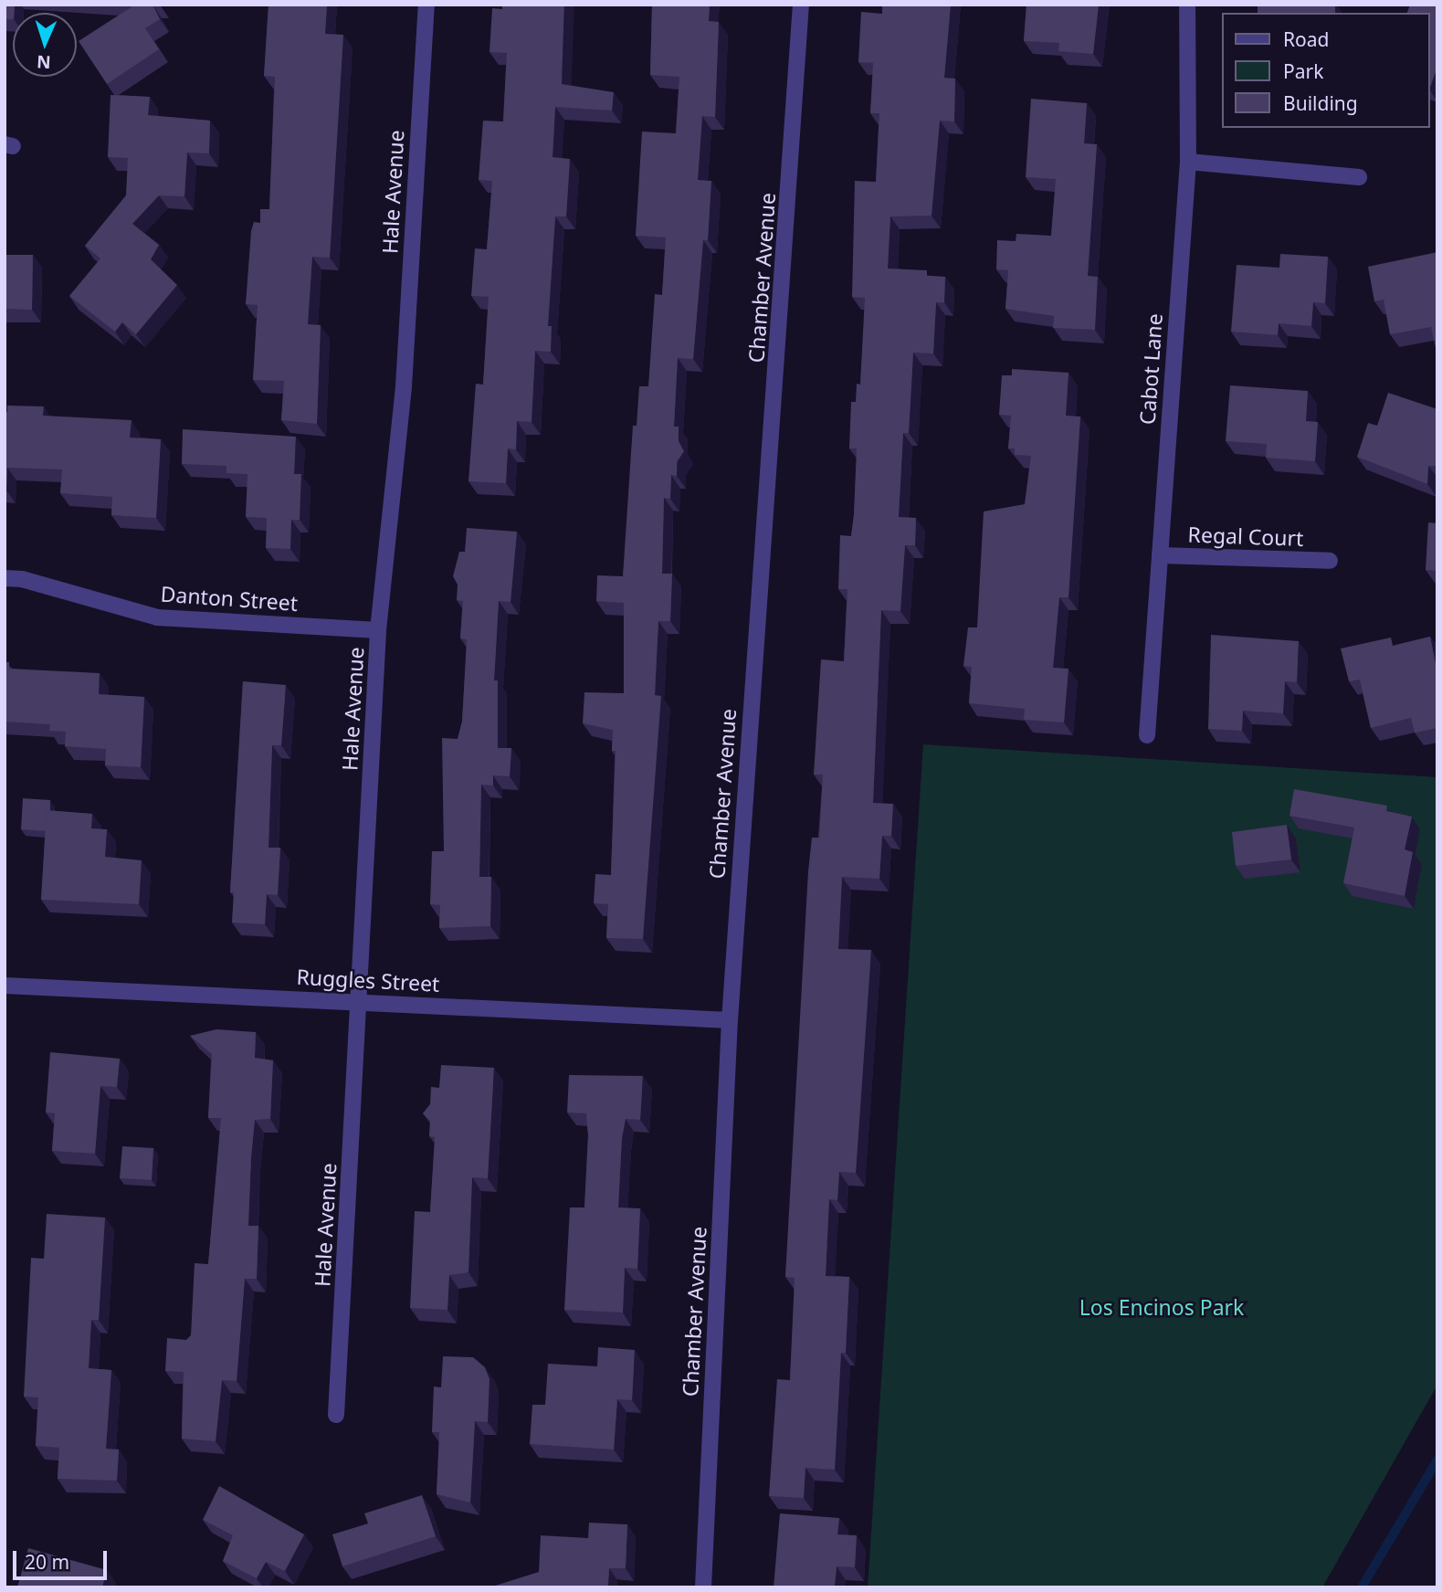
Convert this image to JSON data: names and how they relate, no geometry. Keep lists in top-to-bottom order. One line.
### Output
{"streets":{"street":["Hale Avenue","Chamber Avenue","Cabot Lane","Regal Court","Danton Street","Ruggles Street"]},"crossings":[["Hale Avenue","Danton Street"],["Hale Avenue","Ruggles Street"],["Chamber Avenue","Ruggles Street"],["Cabot Lane","Regal Court"]],"parks":["Los Encinos Park"],"legend":["Road","Park","Building"],"scale_bar":"20 m","north":"bottom"}
